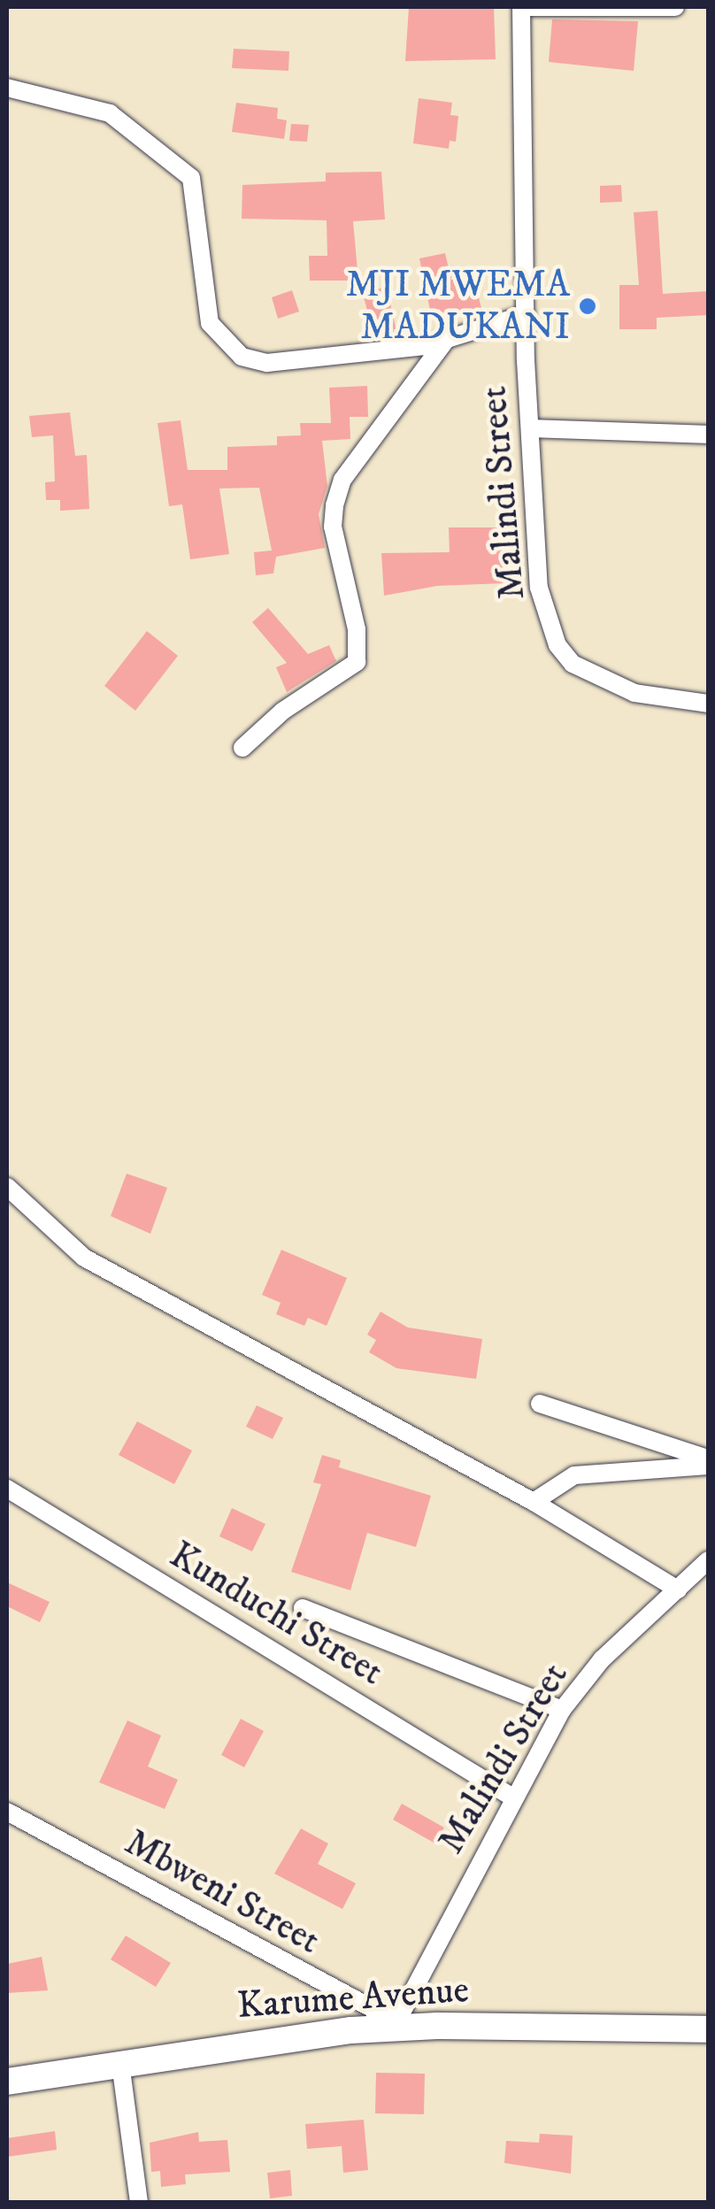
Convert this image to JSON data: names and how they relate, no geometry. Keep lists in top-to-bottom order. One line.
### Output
{"streets":{"street":["Malindi Street","Kunduchi Street","Mbweni Street","Karume Avenue"]},"crossings":[["Malindi Street","Kunduchi Street"],["Malindi Street","Mbweni Street"],["Malindi Street","Karume Avenue"],["Mbweni Street","Karume Avenue"]],"places":["MJI MWEMA MADUKANI"]}
